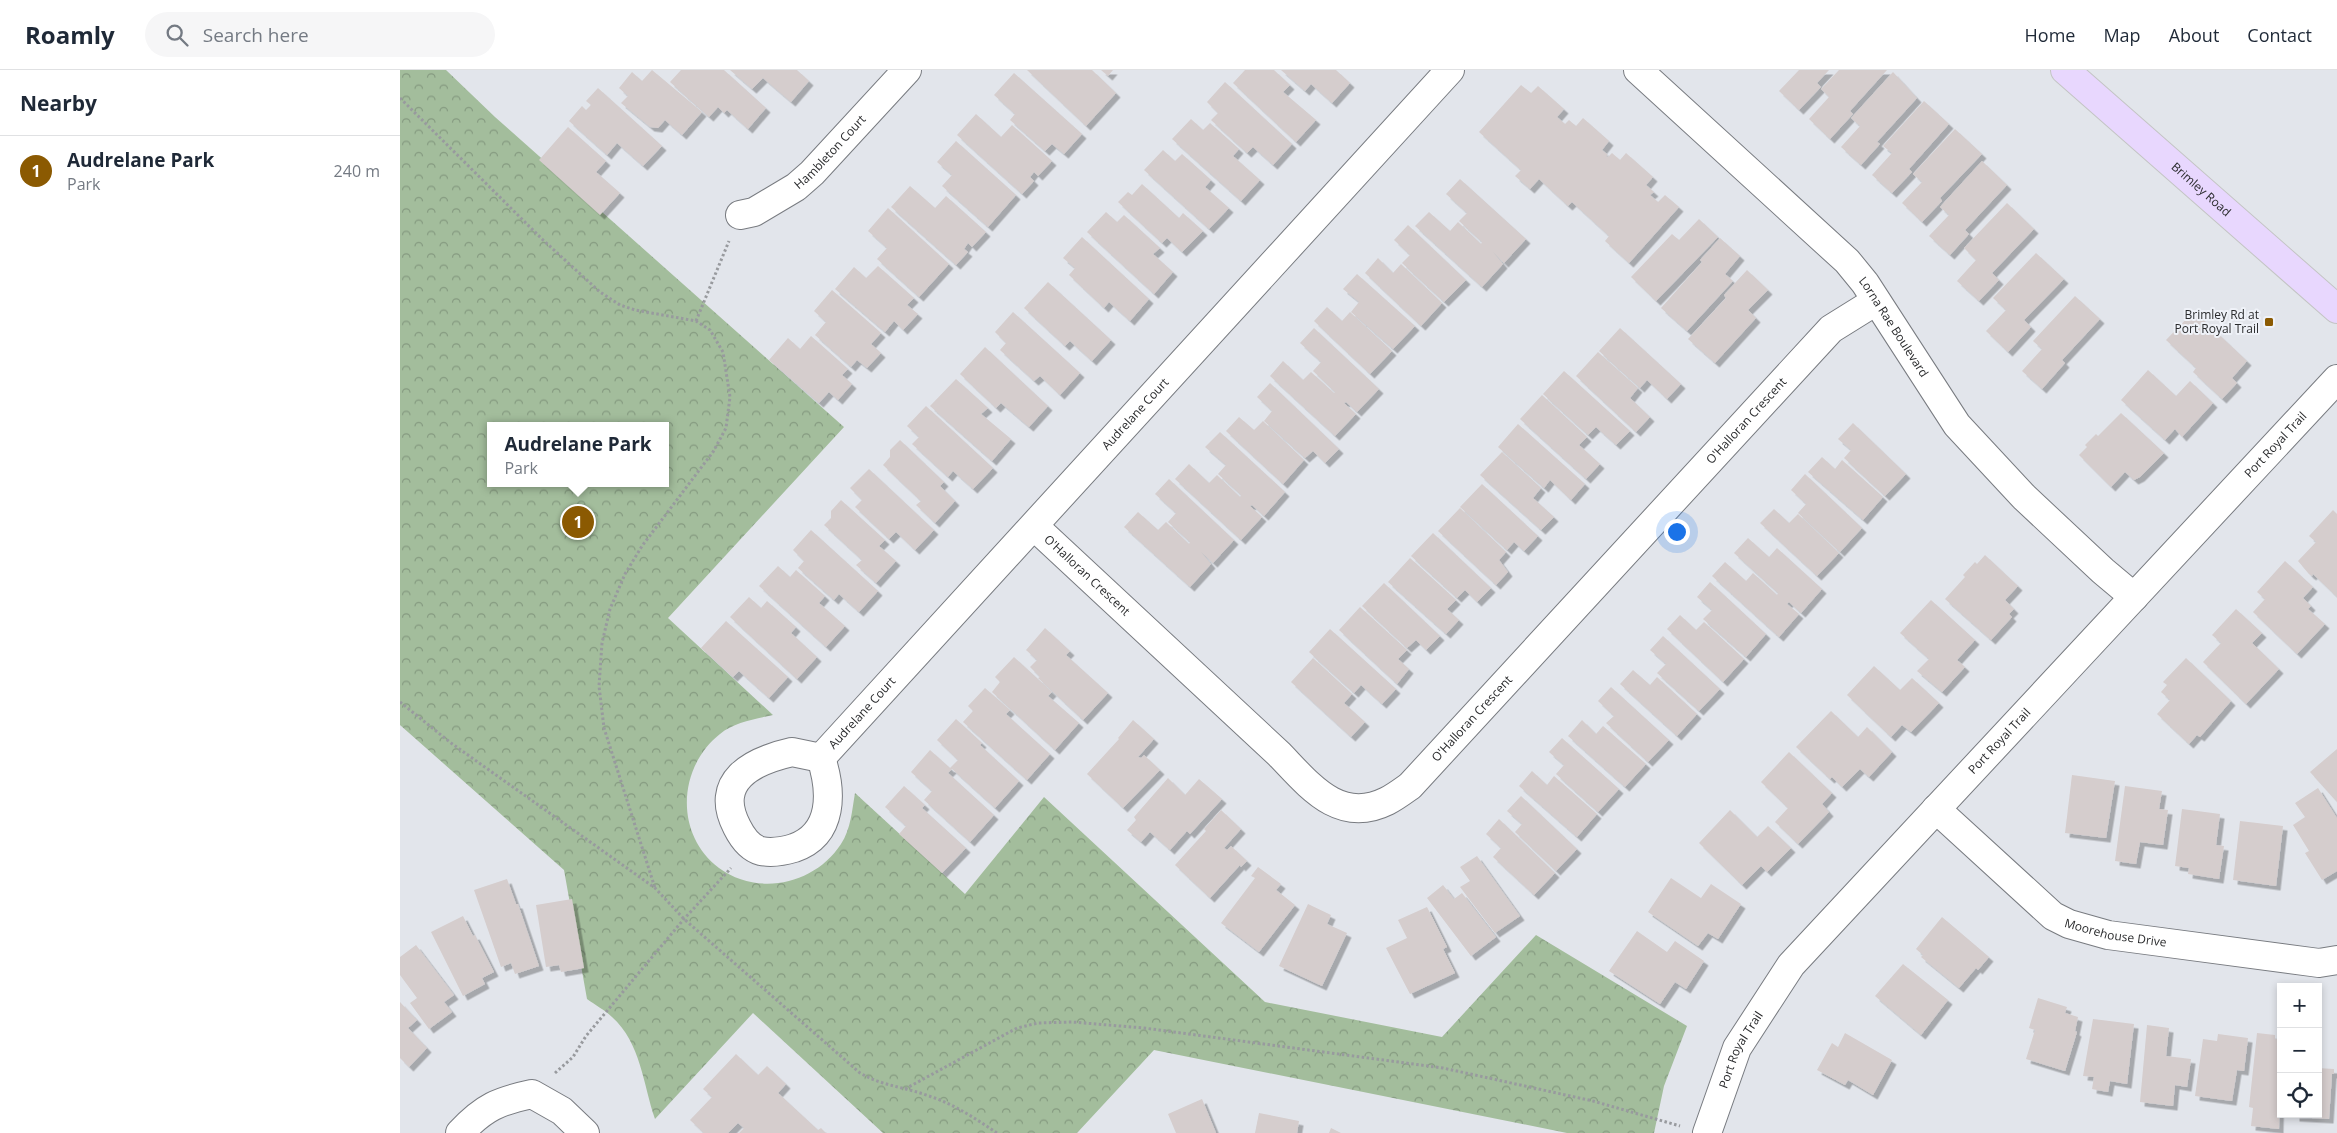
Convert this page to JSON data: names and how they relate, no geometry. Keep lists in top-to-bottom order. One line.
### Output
{"streets":{"main road":["Brimley Road"],"street":["Hambleton Court","Lorna Rae Boulevard","Audrelane Court","O'Halloran Crescent","Port Royal Trail","Moorehouse Drive"]},"crossings":[["Lorna Rae Boulevard","O'Halloran Crescent"],["Lorna Rae Boulevard","Port Royal Trail"],["Audrelane Court","O'Halloran Crescent"],["Port Royal Trail","Moorehouse Drive"]],"places":{"transit":["Brimley Rd at Port Royal Trail"]},"page":{"header":"Roamly","search":"Search here","nav":["Home","Map","About","Contact"],"heading":"Nearby","list":[{"mark":"1","name":"Audrelane Park","note":"Park","value":"240 m"}],"popup":["Audrelane Park","Park"],"pins":"1","map_buttons":["+","−"]}}
